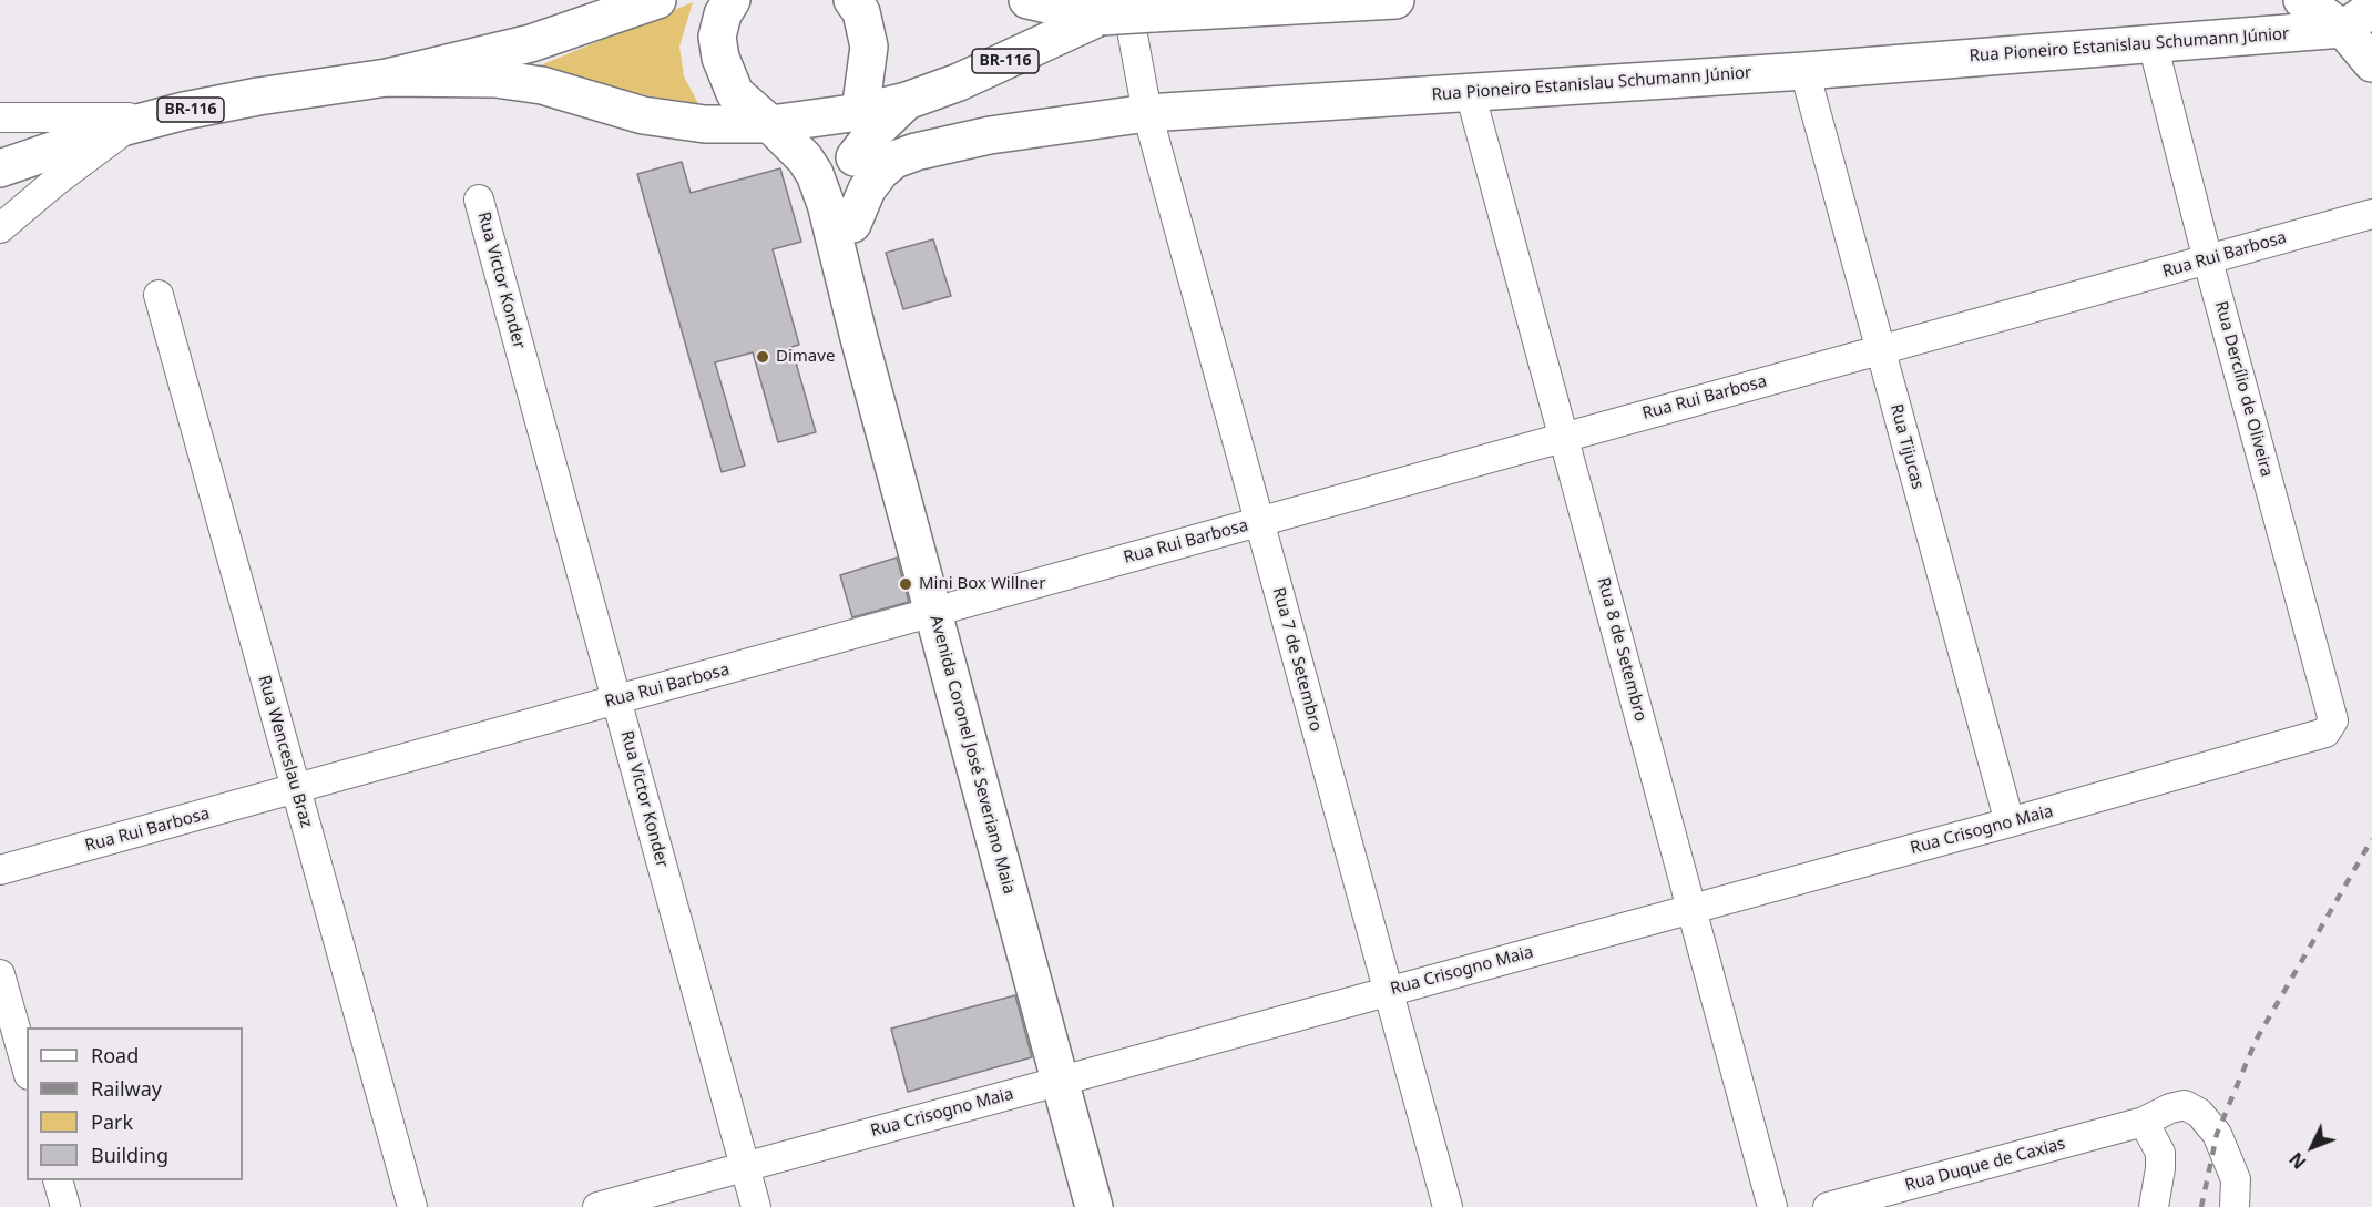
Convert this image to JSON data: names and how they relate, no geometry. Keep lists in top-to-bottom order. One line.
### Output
{"streets":{"main road":["Rua Pioneiro Estanislau Schumann Júnior","BR-116","Avenida Coronel José Severiano Maia"],"street":["Rua Rui Barbosa","Rua Victor Konder","Rua Dercílio de Oliveira","Rua Tijucas","Rua 8 de Setembro","Rua 7 de Setembro","Rua Wenceslau Braz","Rua Crisogno Maia","Rua Duque de Caxias"]},"crossings":[["Rua Pioneiro Estanislau Schumann Júnior","Rua Dercílio de Oliveira"],["Rua Pioneiro Estanislau Schumann Júnior","Rua Tijucas"],["Rua Pioneiro Estanislau Schumann Júnior","Rua 8 de Setembro"],["Rua Pioneiro Estanislau Schumann Júnior","Rua 7 de Setembro"],["Rua Pioneiro Estanislau Schumann Júnior","Avenida Coronel José Severiano Maia"],["BR-116","Rua 7 de Setembro"],["BR-116","Avenida Coronel José Severiano Maia"],["Rua Rui Barbosa","Rua Victor Konder"],["Rua Rui Barbosa","Rua Dercílio de Oliveira"],["Rua Rui Barbosa","Rua Tijucas"],["Rua Rui Barbosa","Rua 8 de Setembro"],["Rua Rui Barbosa","Rua 7 de Setembro"],["Rua Rui Barbosa","Rua Wenceslau Braz"],["Rua Rui Barbosa","Avenida Coronel José Severiano Maia"],["Rua Victor Konder","Rua Crisogno Maia"],["Rua Dercílio de Oliveira","Rua Crisogno Maia"],["Rua Tijucas","Rua Crisogno Maia"],["Rua 8 de Setembro","Rua Crisogno Maia"],["Rua 7 de Setembro","Rua Crisogno Maia"],["Avenida Coronel José Severiano Maia","Rua Crisogno Maia"]],"places":["Dimave","Mini Box Willner"],"legend":["Road","Railway","Park","Building"],"north":"bottom left"}
